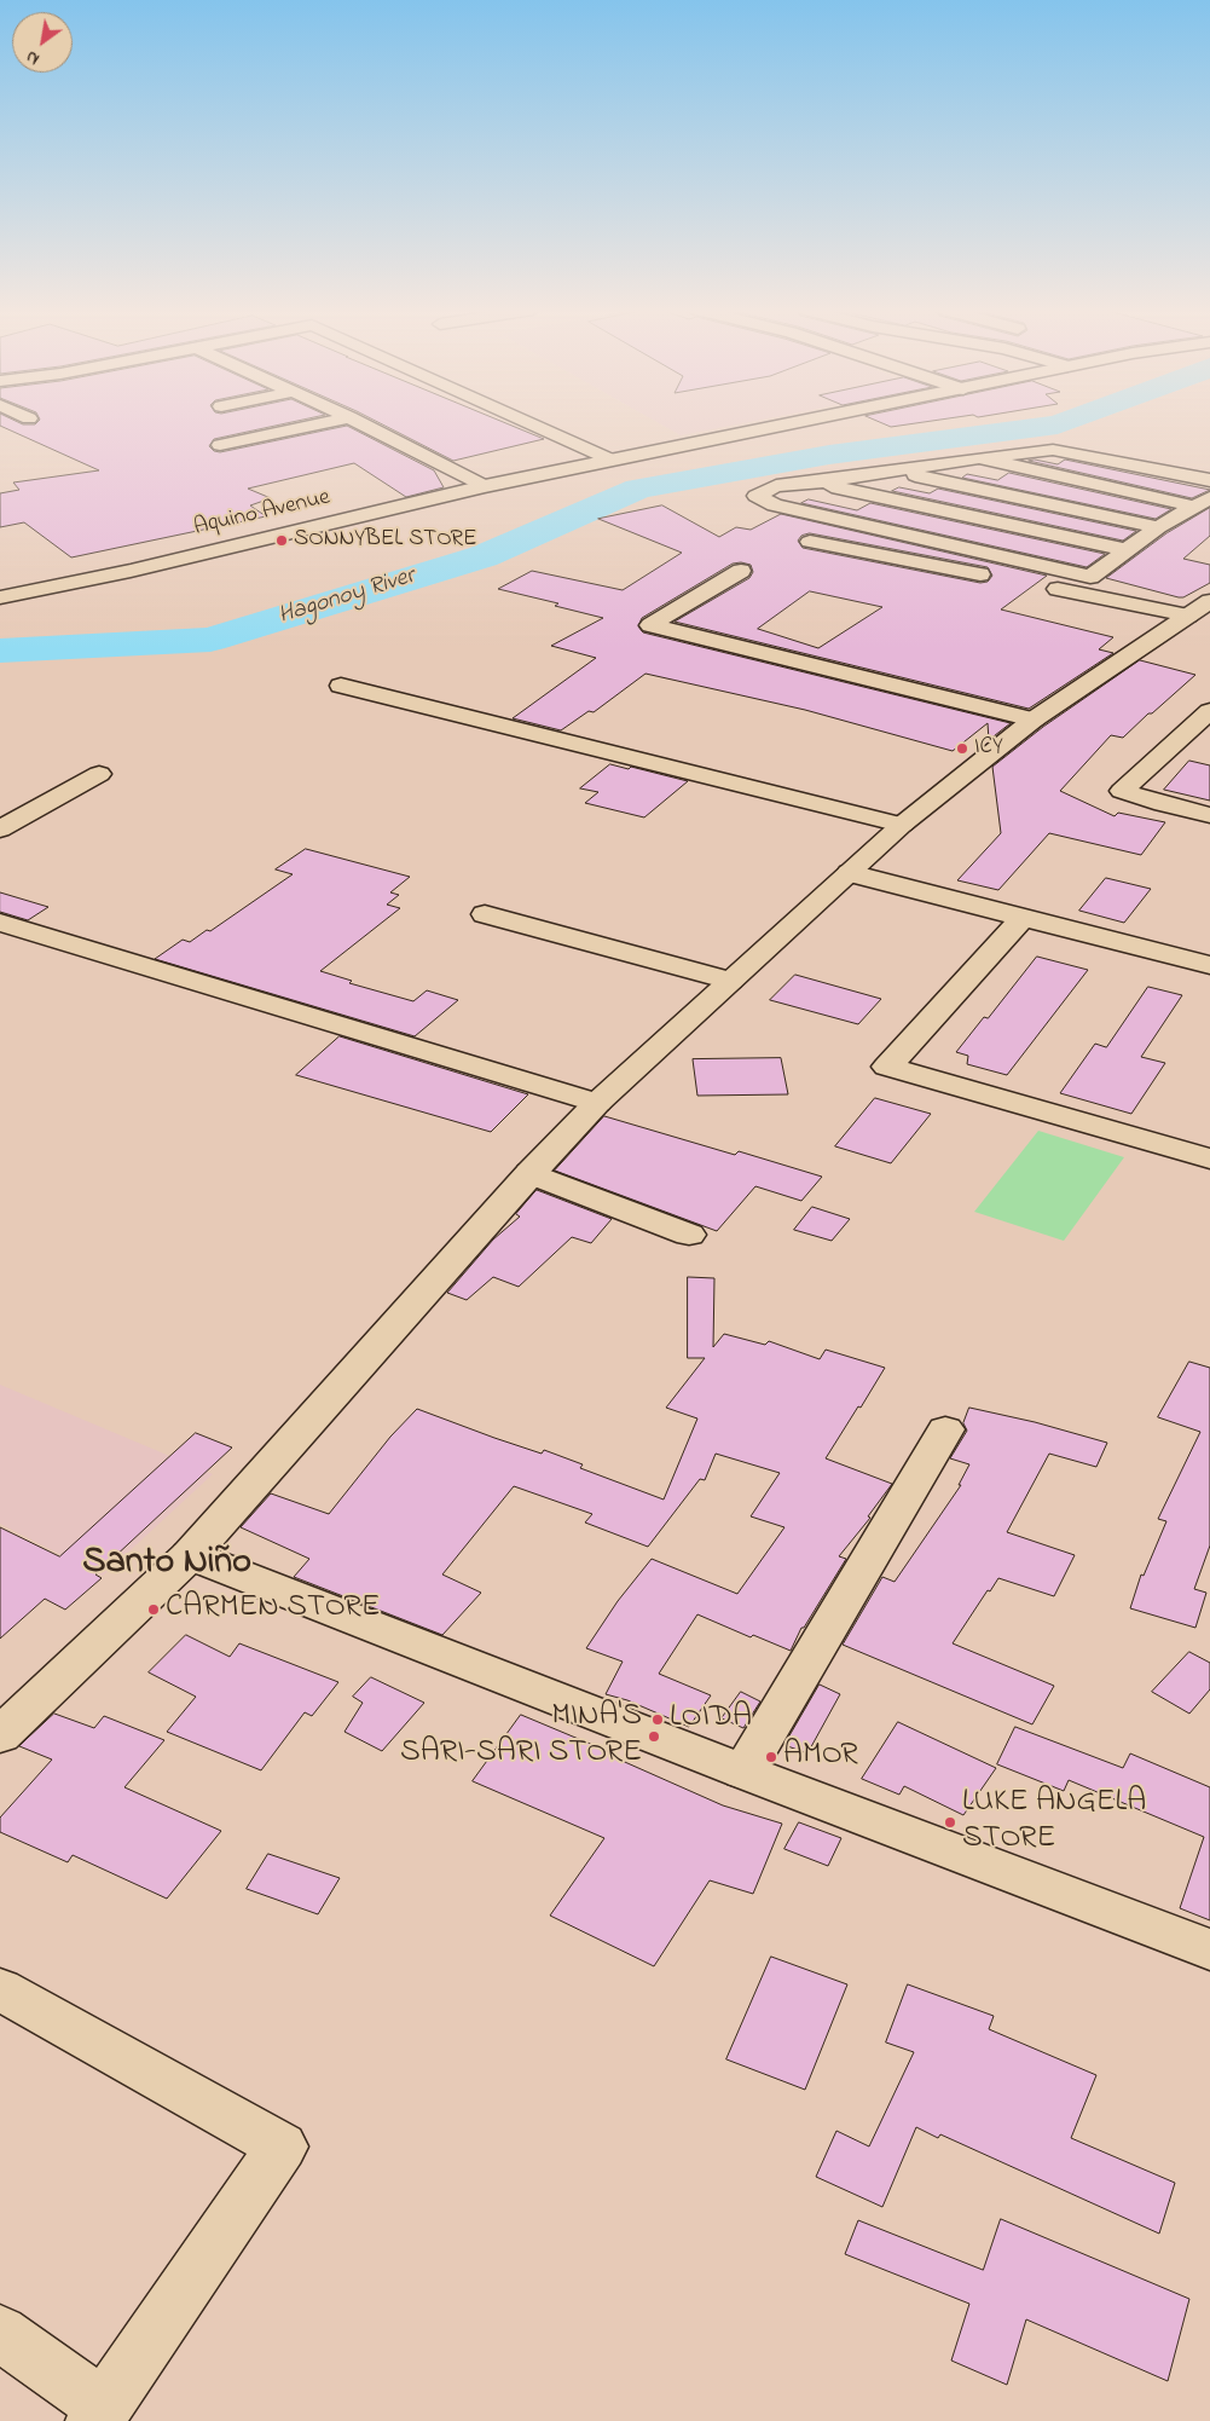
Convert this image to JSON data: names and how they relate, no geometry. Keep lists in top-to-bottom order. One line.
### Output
{"streets":{"street":["Aquino Avenue"]},"districts":["Santo Niño"],"water":["Hagonoy River"],"places":["SONNYBEL STORE","ICY","CARMEN STORE","LOIDA","MINA'S SARI-SARI STORE","AMOR","LUKE ANGELA STORE"],"north":"bottom left"}
